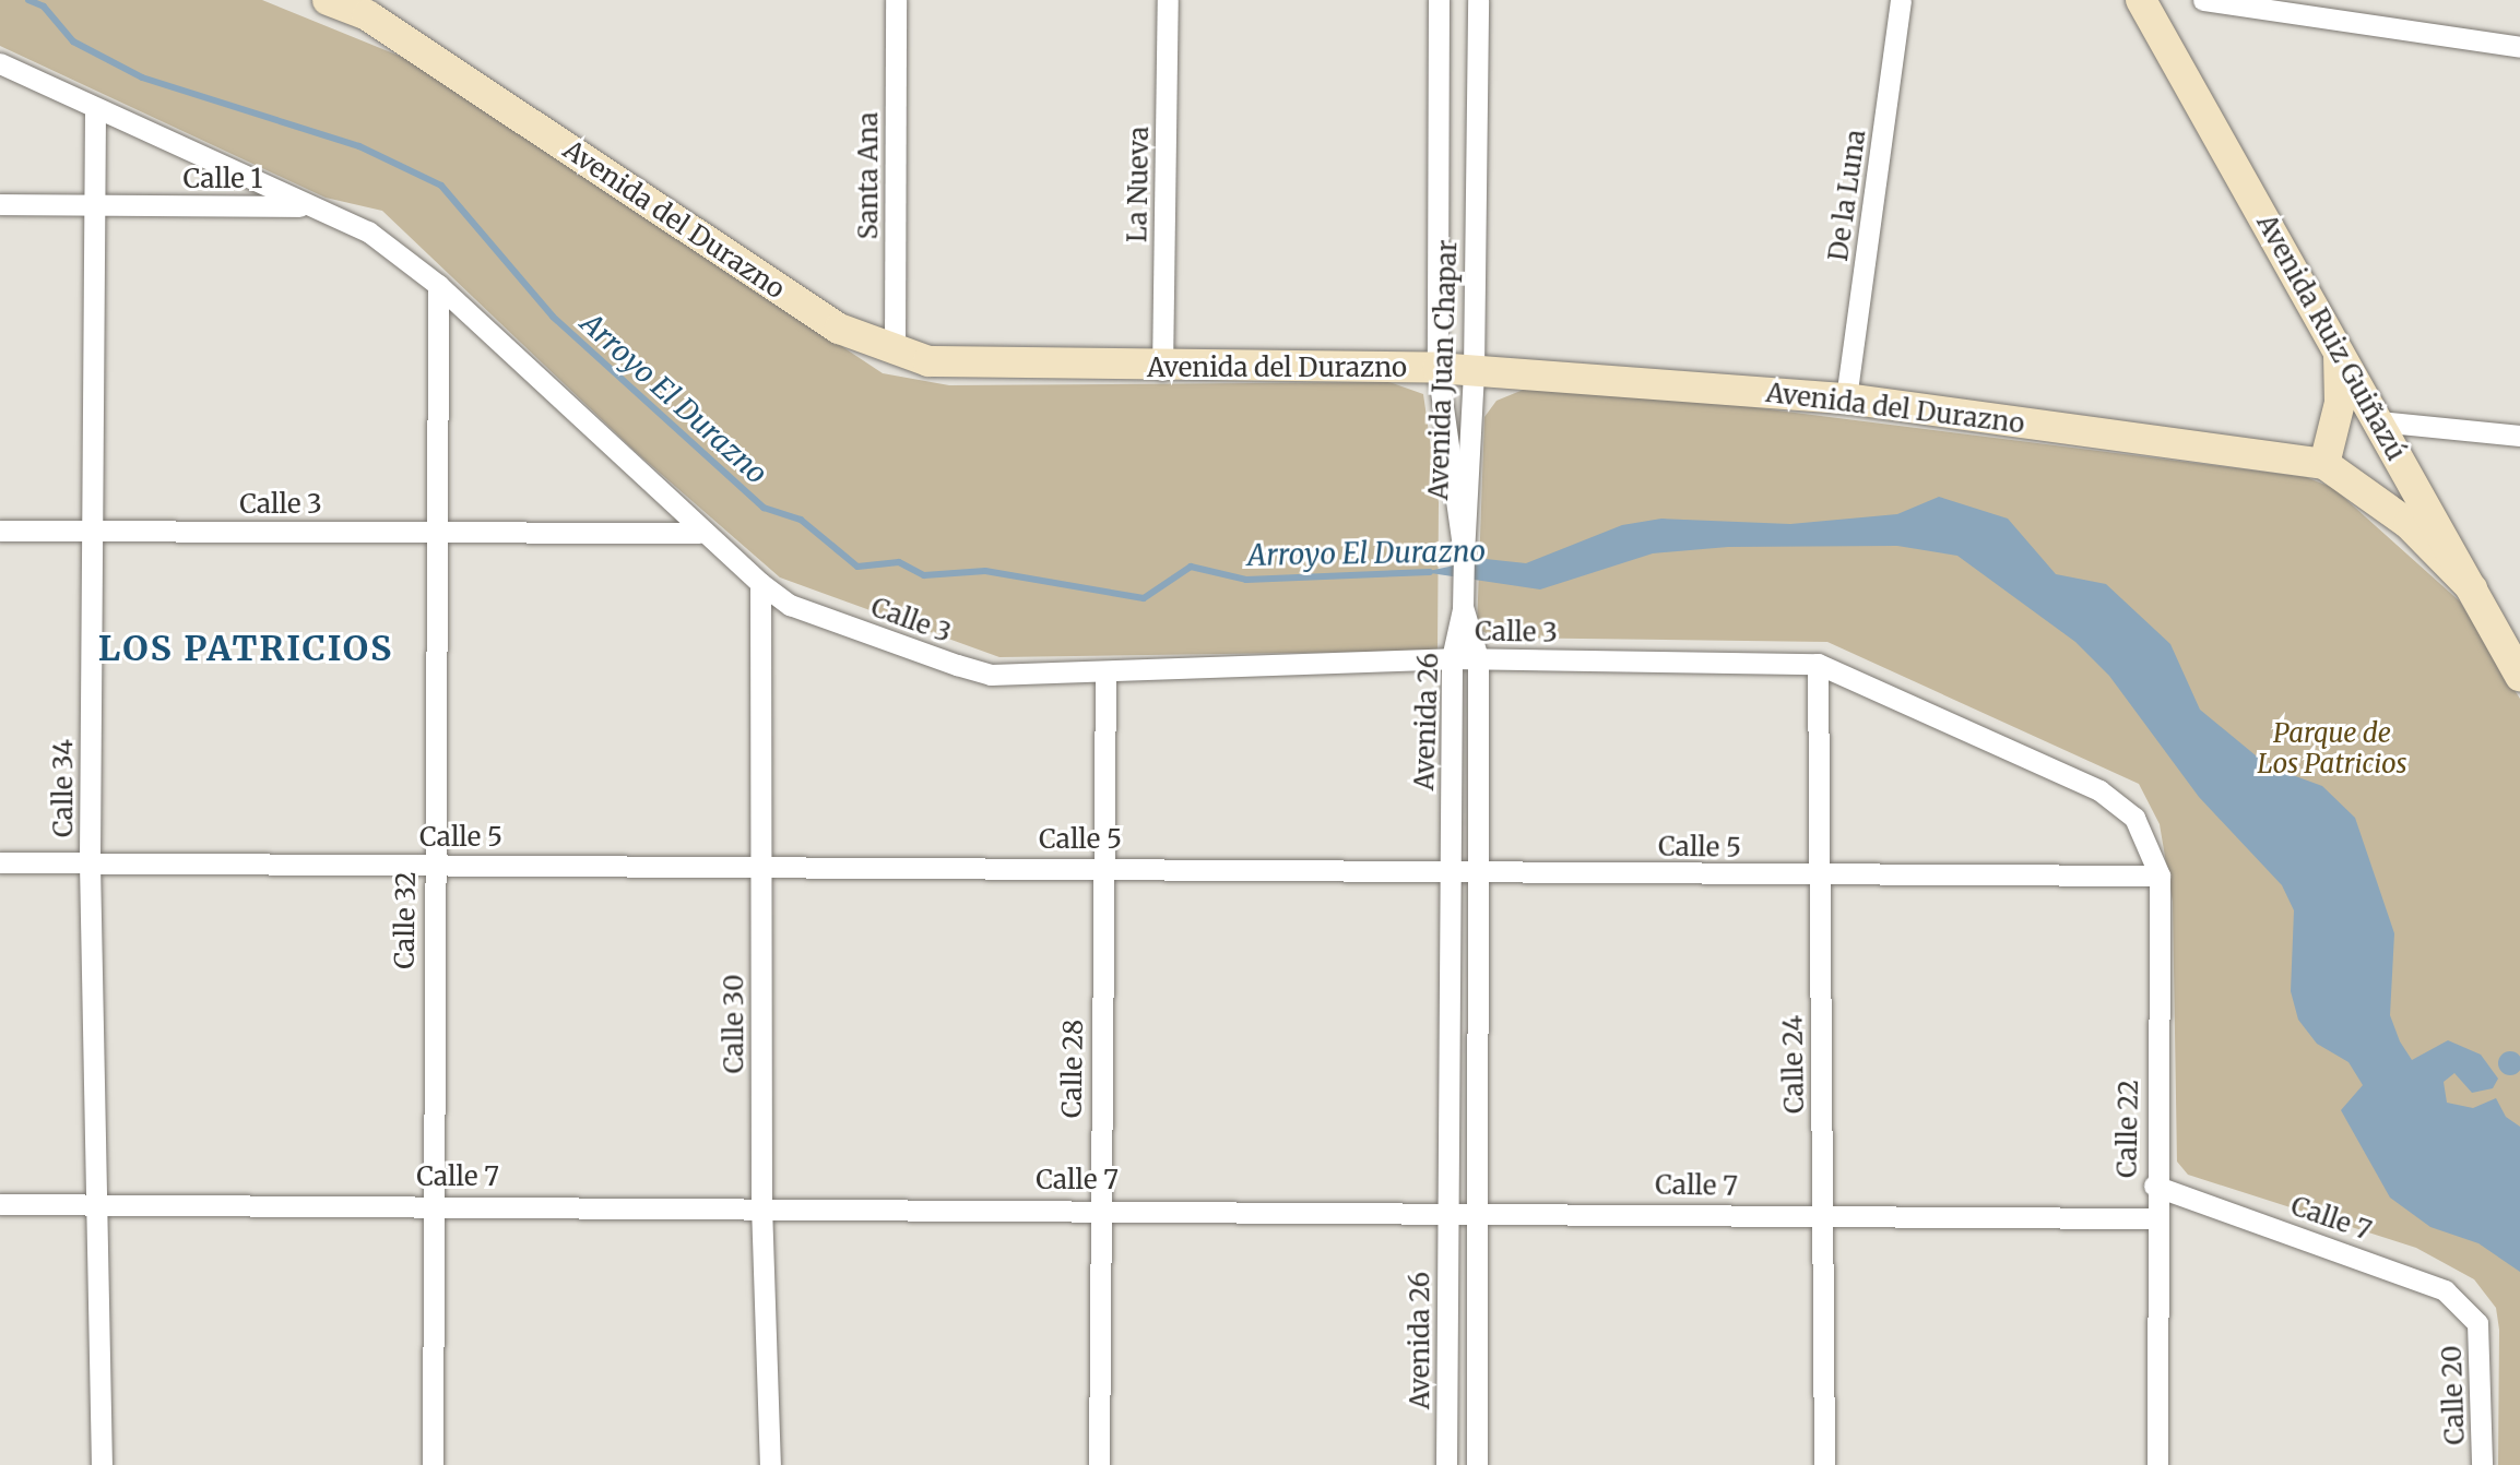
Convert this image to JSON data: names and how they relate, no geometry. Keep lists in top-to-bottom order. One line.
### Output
{"streets":{"main road":["Avenida del Durazno","Avenida Ruiz Guiñazú"],"street":["Santa Ana","Calle 1","La Nueva","De la Luna","Avenida Juan Chapar","Calle 3","Avenida 26","Calle 34","Calle 5","Calle 32","Calle 30","Calle 24","Calle 28","Calle 22","Calle 7","Calle 20"]},"crossings":[["Santa Ana","Avenida del Durazno"],["Calle 1","Calle 3"],["Calle 1","Calle 34"],["Calle 1","Calle 32"],["La Nueva","Avenida del Durazno"],["De la Luna","Avenida del Durazno"],["Avenida del Durazno","Avenida Juan Chapar"],["Calle 3","Avenida 26"],["Calle 3","Calle 34"],["Calle 3","Calle 32"],["Calle 3","Calle 30"],["Calle 3","Calle 24"],["Calle 3","Calle 28"],["Calle 3","Calle 22"],["Avenida 26","Calle 5"],["Avenida 26","Calle 7"],["Calle 34","Calle 5"],["Calle 34","Calle 7"],["Calle 5","Calle 32"],["Calle 5","Calle 30"],["Calle 5","Calle 24"],["Calle 5","Calle 28"],["Calle 5","Calle 22"],["Calle 32","Calle 7"],["Calle 30","Calle 7"],["Calle 24","Calle 7"],["Calle 28","Calle 7"],["Calle 22","Calle 7"],["Calle 7","Calle 20"]],"districts":["LOS PATRICIOS"],"water":["Arroyo El Durazno"],"parks":["Parque de Los Patricios"]}
